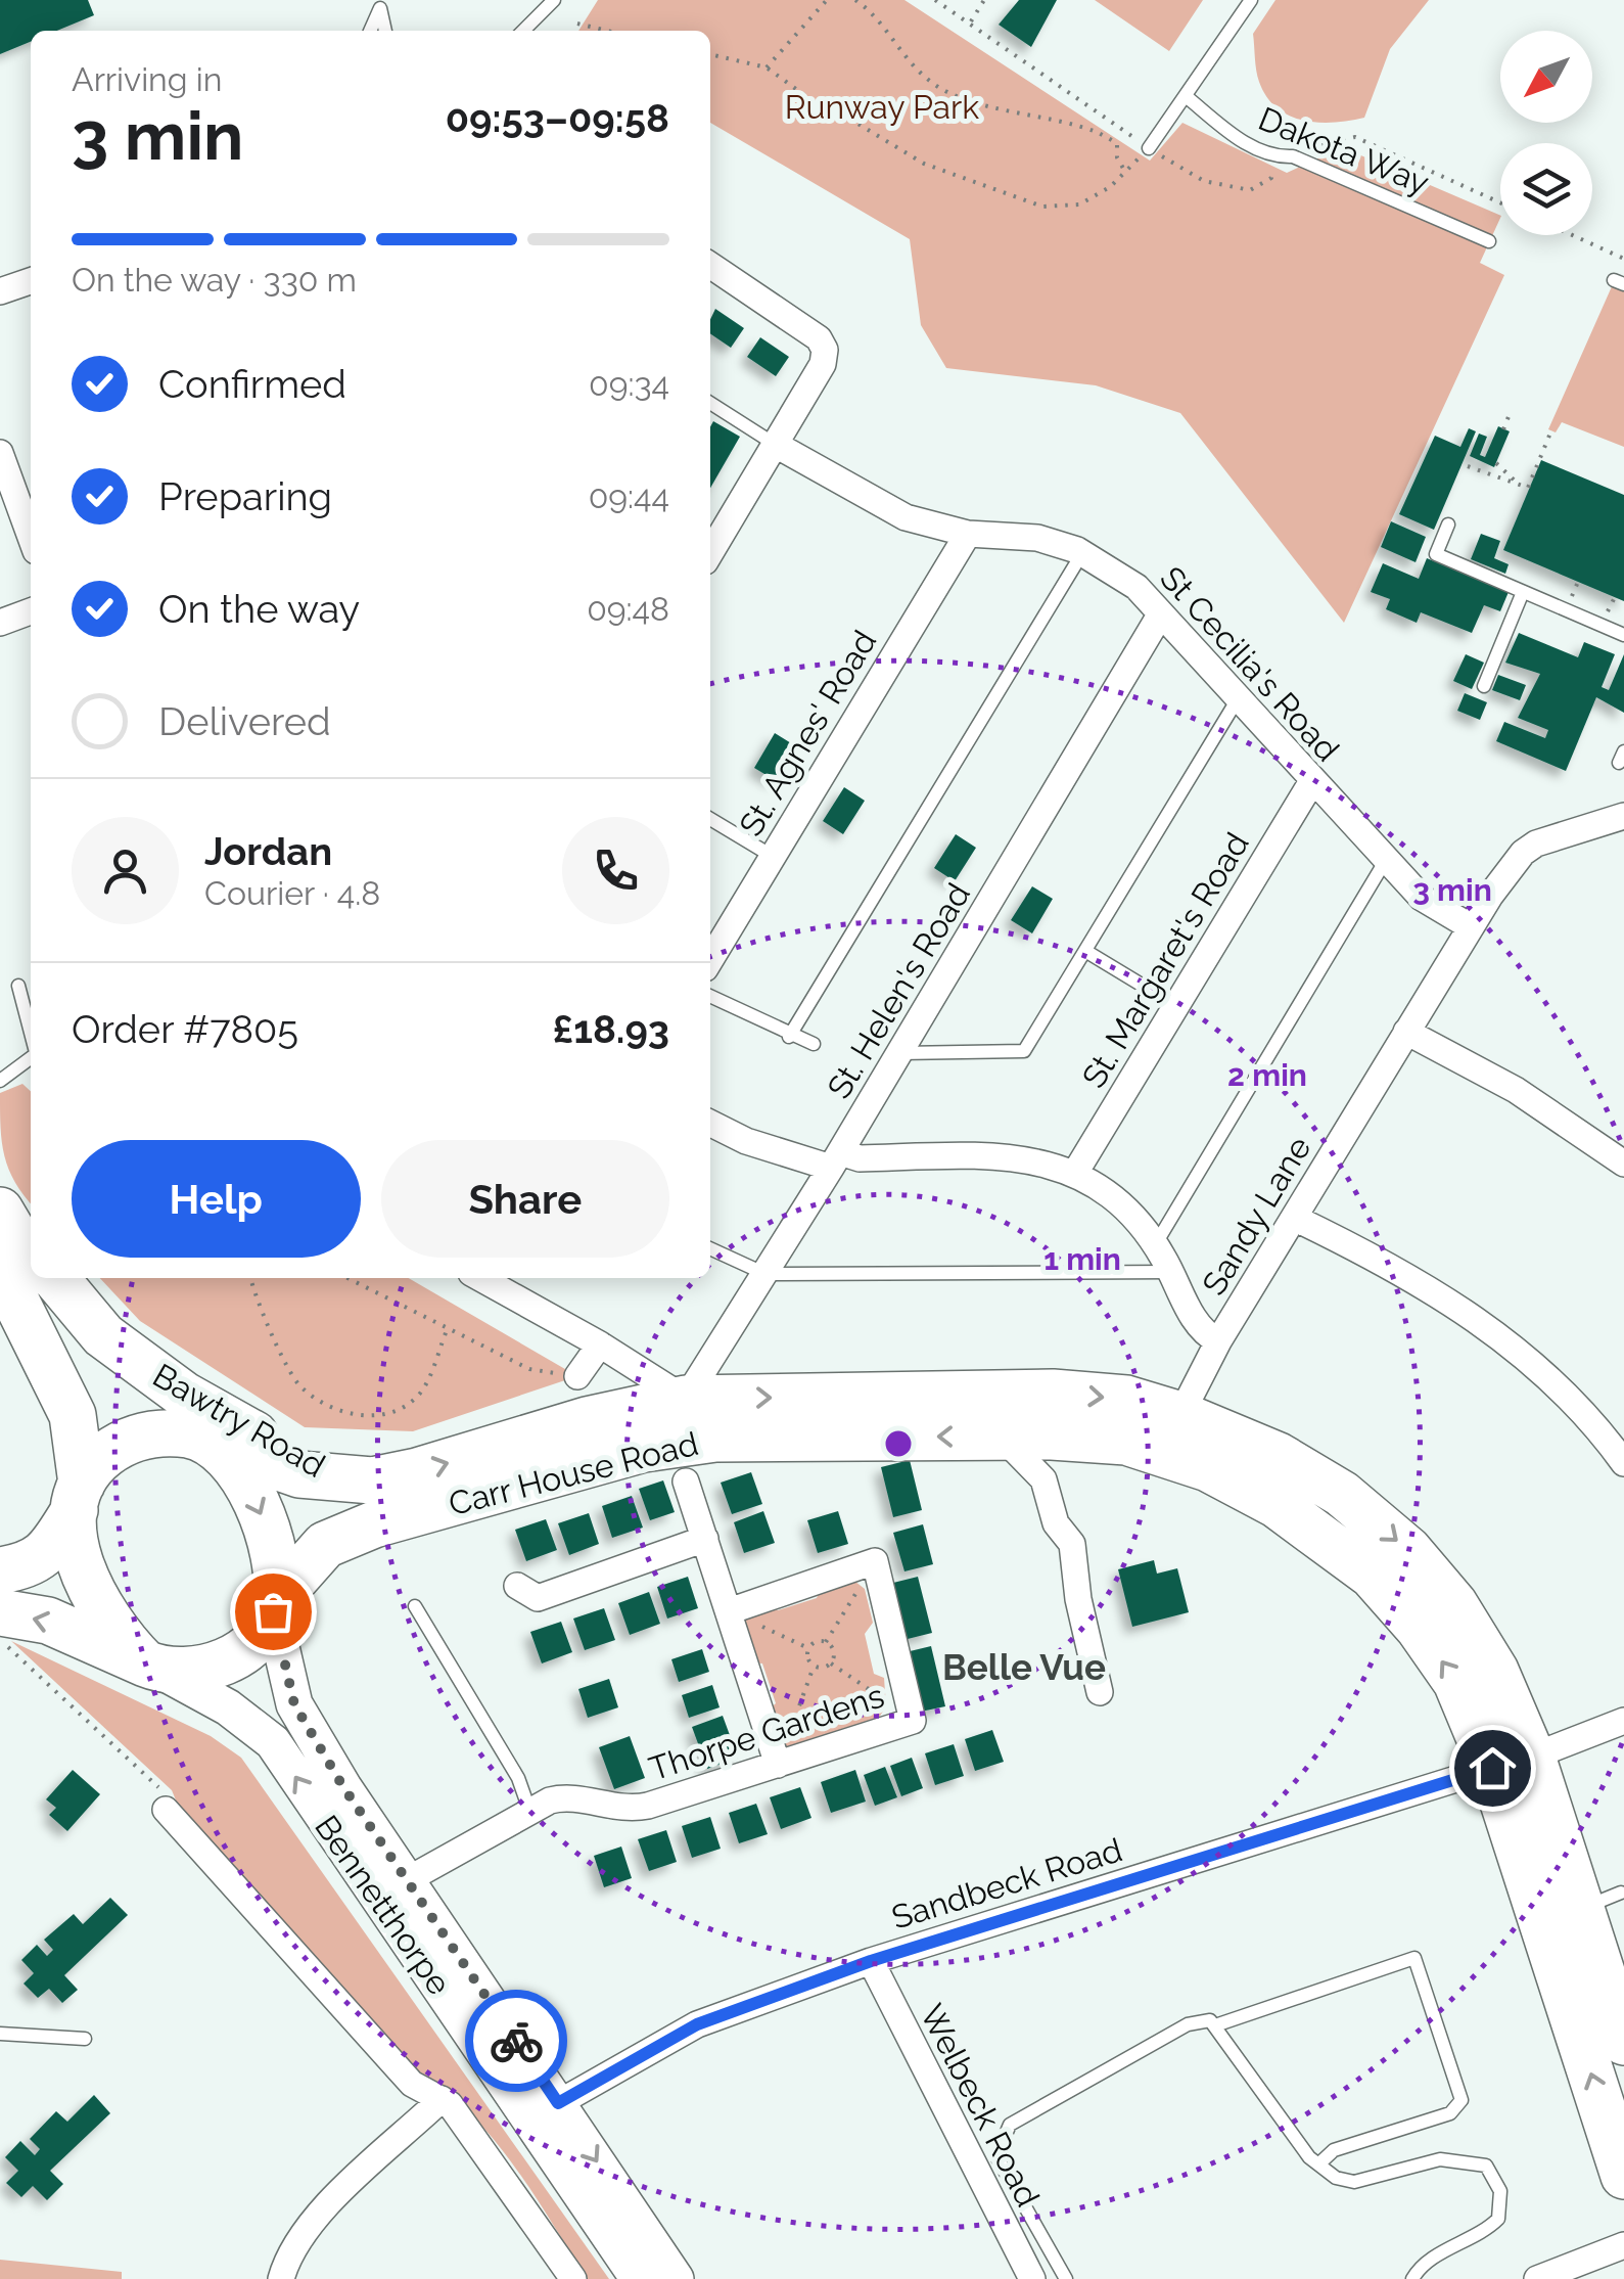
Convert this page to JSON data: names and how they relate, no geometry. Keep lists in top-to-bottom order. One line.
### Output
{"streets":{"highway":["Bawtry Road","Carr House Road"],"street":["St Cecilia's Road","St. Agnes' Road","St. Margaret's Road","St. Helen's Road","Sandy Lane","Thorpe Gardens","Sandbeck Road","Bennetthorpe","Welbeck Road"],"lane":["Dakota Way"]},"crossings":[["St Cecilia's Road","St. Agnes' Road"],["St Cecilia's Road","St. Margaret's Road"],["St Cecilia's Road","St. Helen's Road"],["St Cecilia's Road","Sandy Lane"],["St. Helen's Road","Carr House Road"],["Sandy Lane","Carr House Road"],["Bawtry Road","Carr House Road"],["Bawtry Road","Bennetthorpe"],["Carr House Road","Sandbeck Road"],["Carr House Road","Bennetthorpe"],["Thorpe Gardens","Bennetthorpe"],["Sandbeck Road","Bennetthorpe"],["Sandbeck Road","Welbeck Road"]],"districts":["Belle Vue"],"parks":["Runway Park"],"north":"bottom left","page":{"heading":["3 min","Arriving in","09:53–09:58"],"panel":["Jordan","Courier · 4.8","Order #7805","£18.93"],"bar":"On the way · 330 m","list":[["Confirmed","09:34"],["Preparing","09:44"],["On the way","09:48"],"Delivered"],"buttons":["Help","Share"]},"rings":["3 min","2 min","1 min"]}
